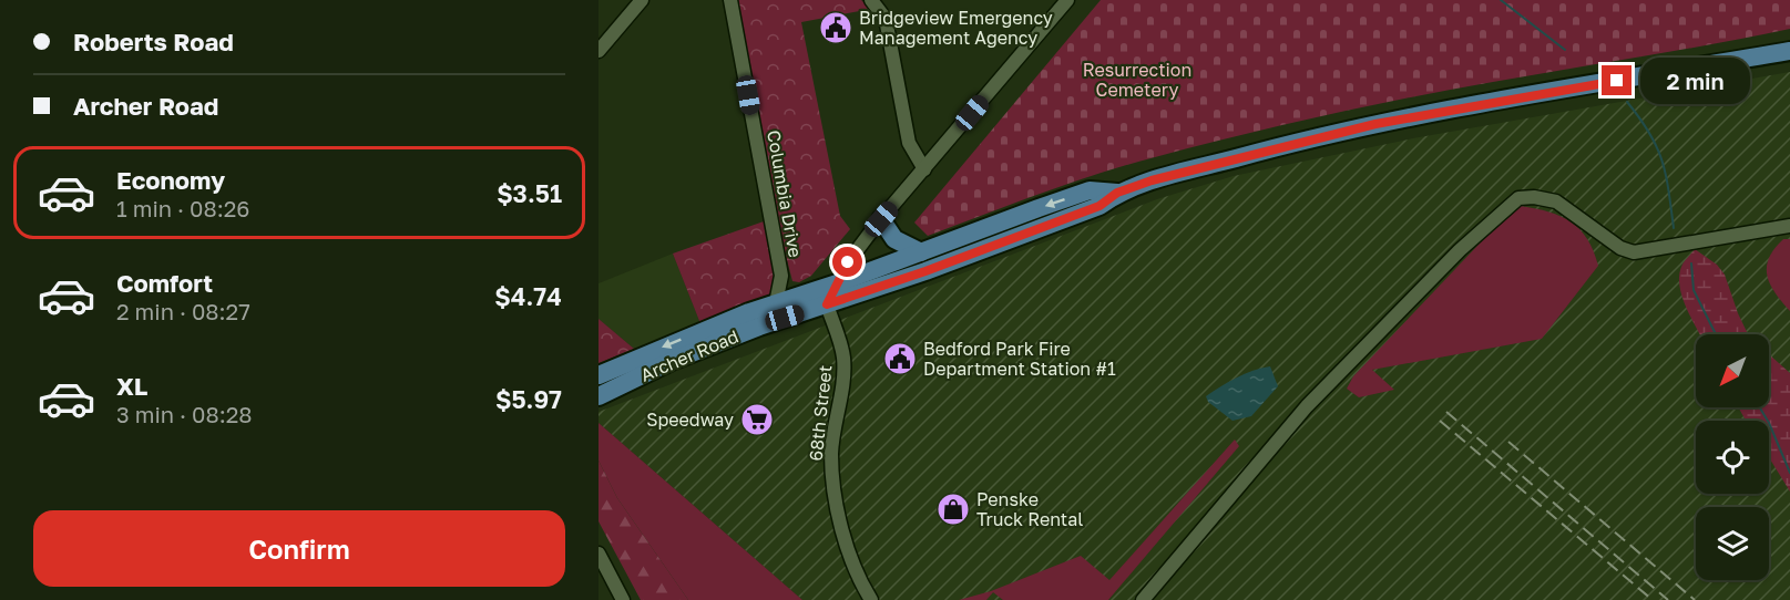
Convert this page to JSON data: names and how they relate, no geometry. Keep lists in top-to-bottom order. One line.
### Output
{"streets":{"main road":["Archer Road"],"street":["Columbia Drive","68th Street"]},"crossings":[["Columbia Drive","Archer Road"],["Archer Road","68th Street"]],"parks":["Resurrection Cemetery"],"places":{"public building":["Bridgeview Emergency Management Agency","Bedford Park Fire Department Station #1"],"supermarket":["Speedway"],"shop":["Penske Truck Rental"]},"north":"bottom left","page":{"banner":["Roberts Road","Archer Road"],"bubble":"2 min","list":[{"name":"Economy","note":"1 min · 08:26","value":"$3.51"},{"name":"Comfort","note":"2 min · 08:27","value":"$4.74"},{"name":"XL","note":"3 min · 08:28","value":"$5.97"}],"buttons":"Confirm"}}
